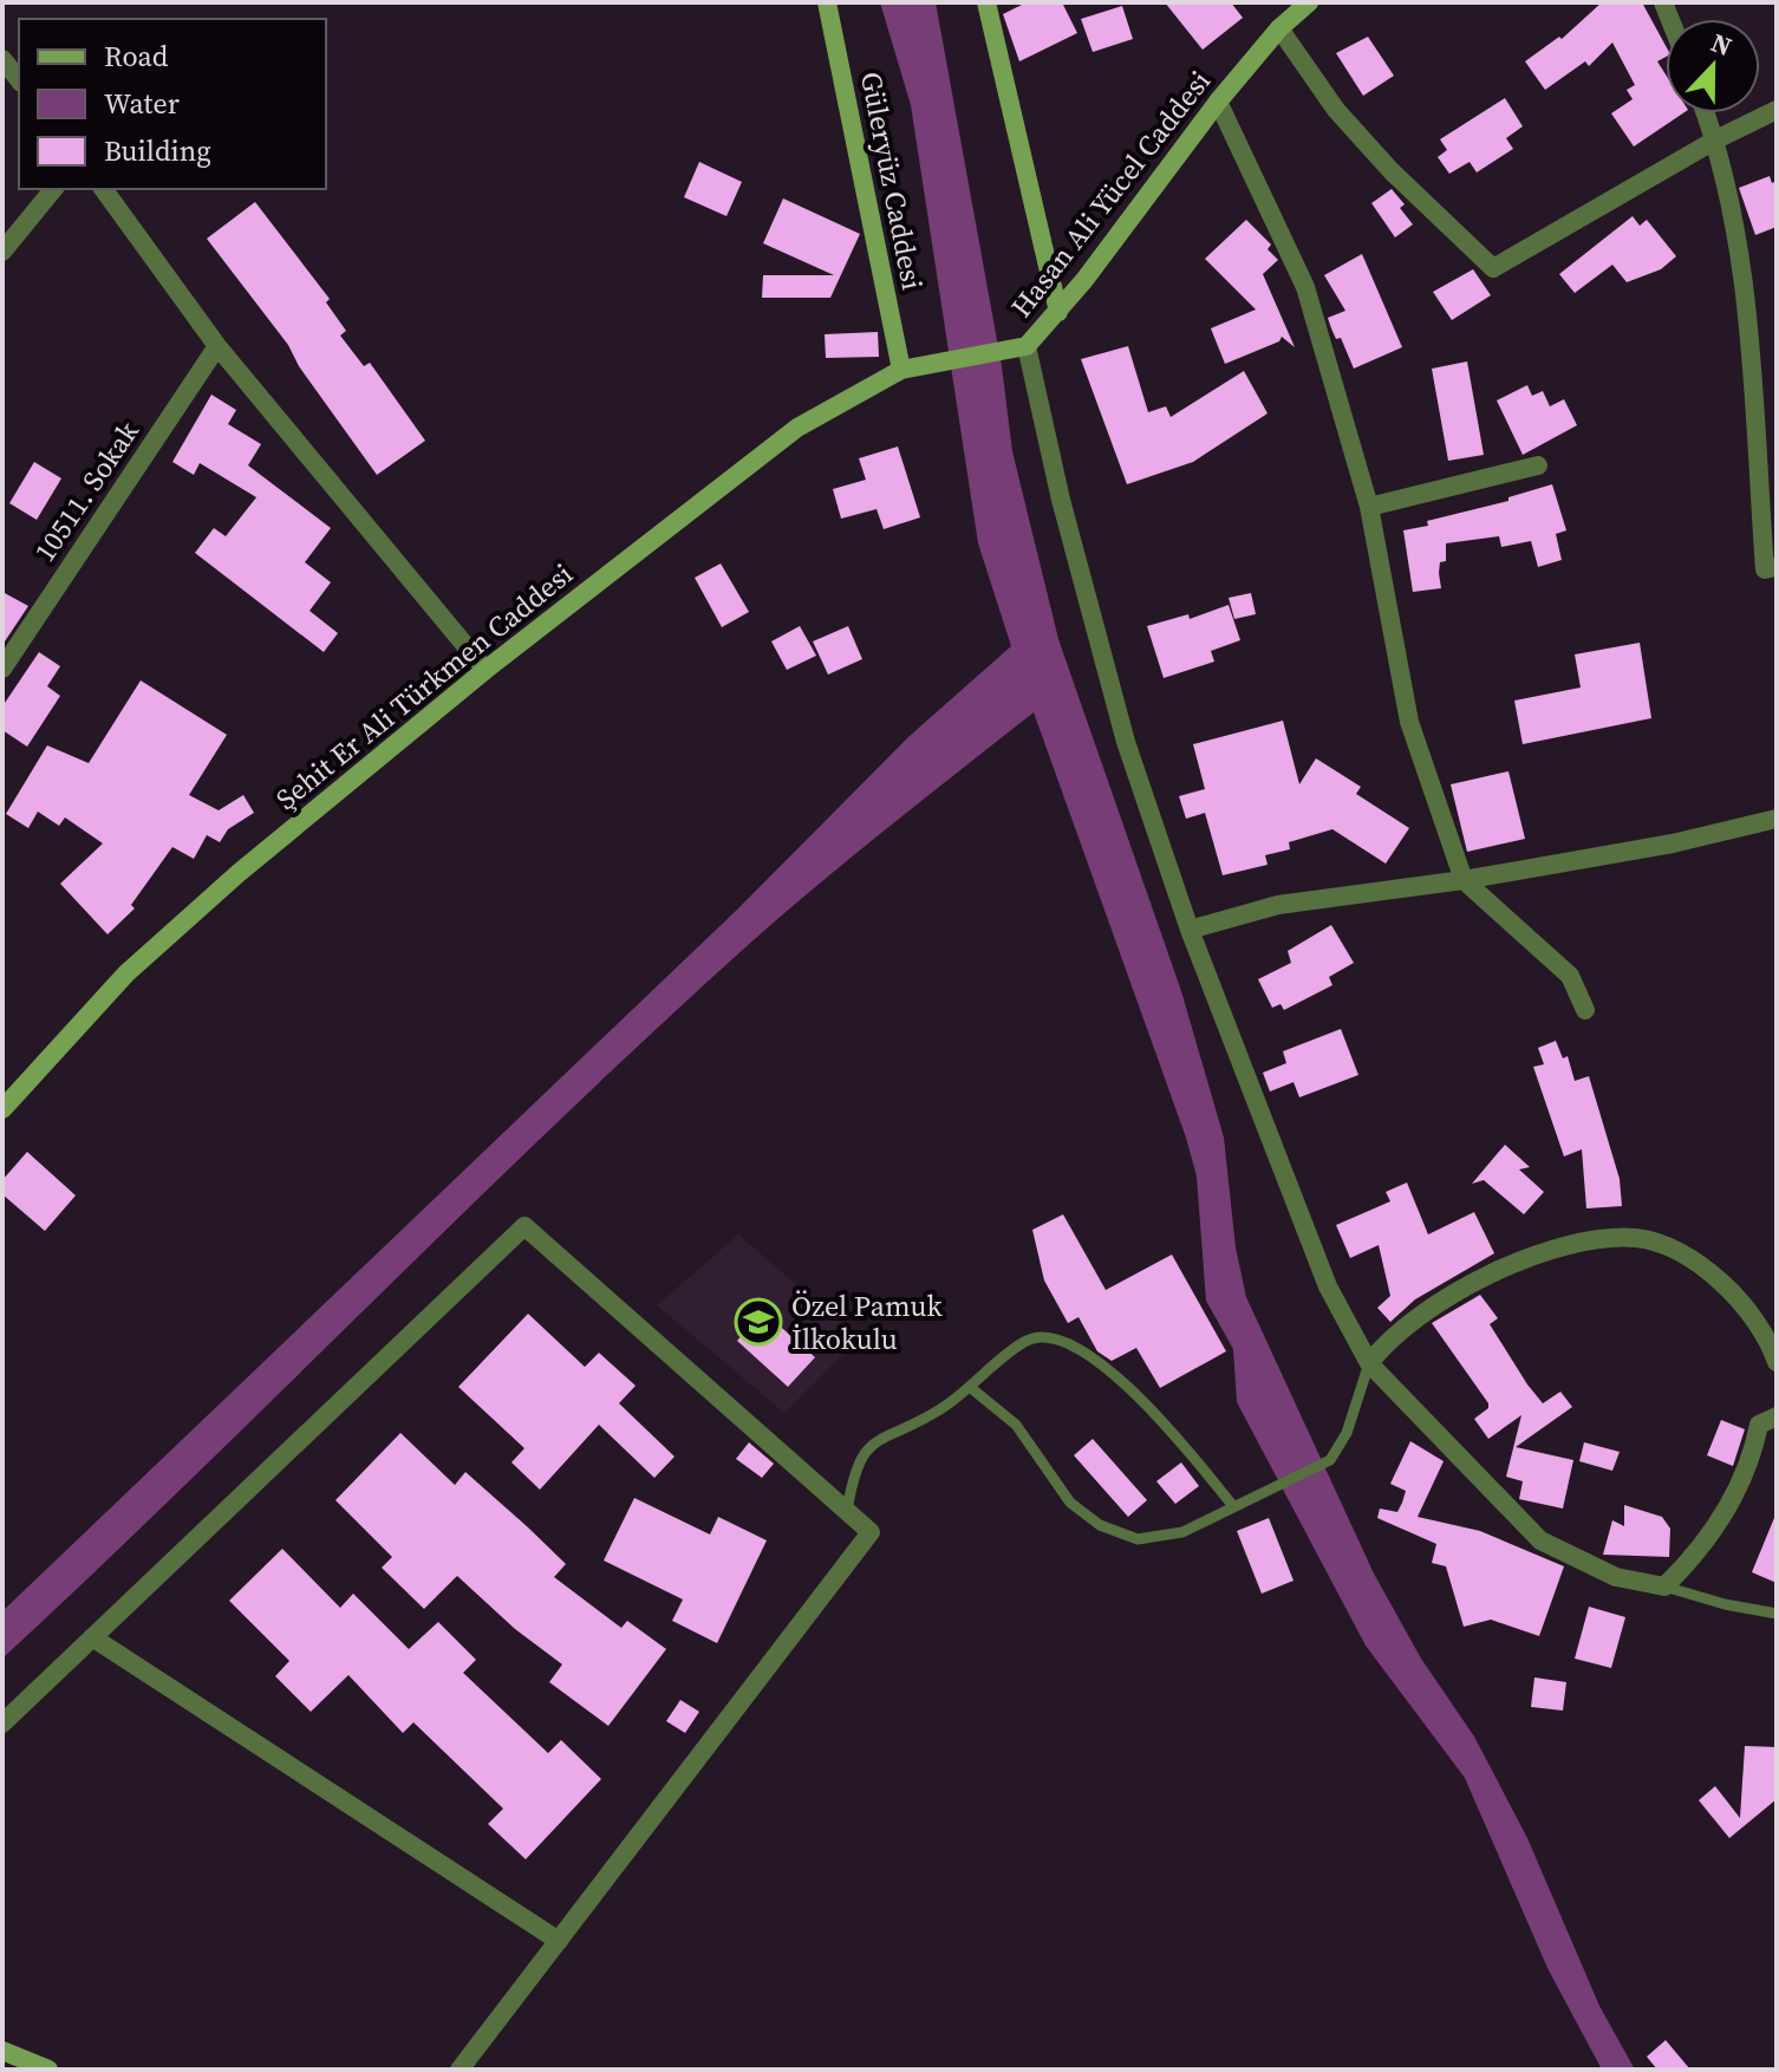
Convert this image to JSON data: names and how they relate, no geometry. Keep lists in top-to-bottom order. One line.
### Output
{"streets":{"street":["Güleryüz Caddesi","Hasan Ali Yücel Caddesi","10511. Sokak","Şehit Er Ali Türkmen Caddesi"]},"crossings":[["Güleryüz Caddesi","Şehit Er Ali Türkmen Caddesi"],["Hasan Ali Yücel Caddesi","Şehit Er Ali Türkmen Caddesi"]],"places":{"school or university":["Özel Pamuk İlkokulu"]},"legend":["Road","Water","Building"],"north":"top"}
